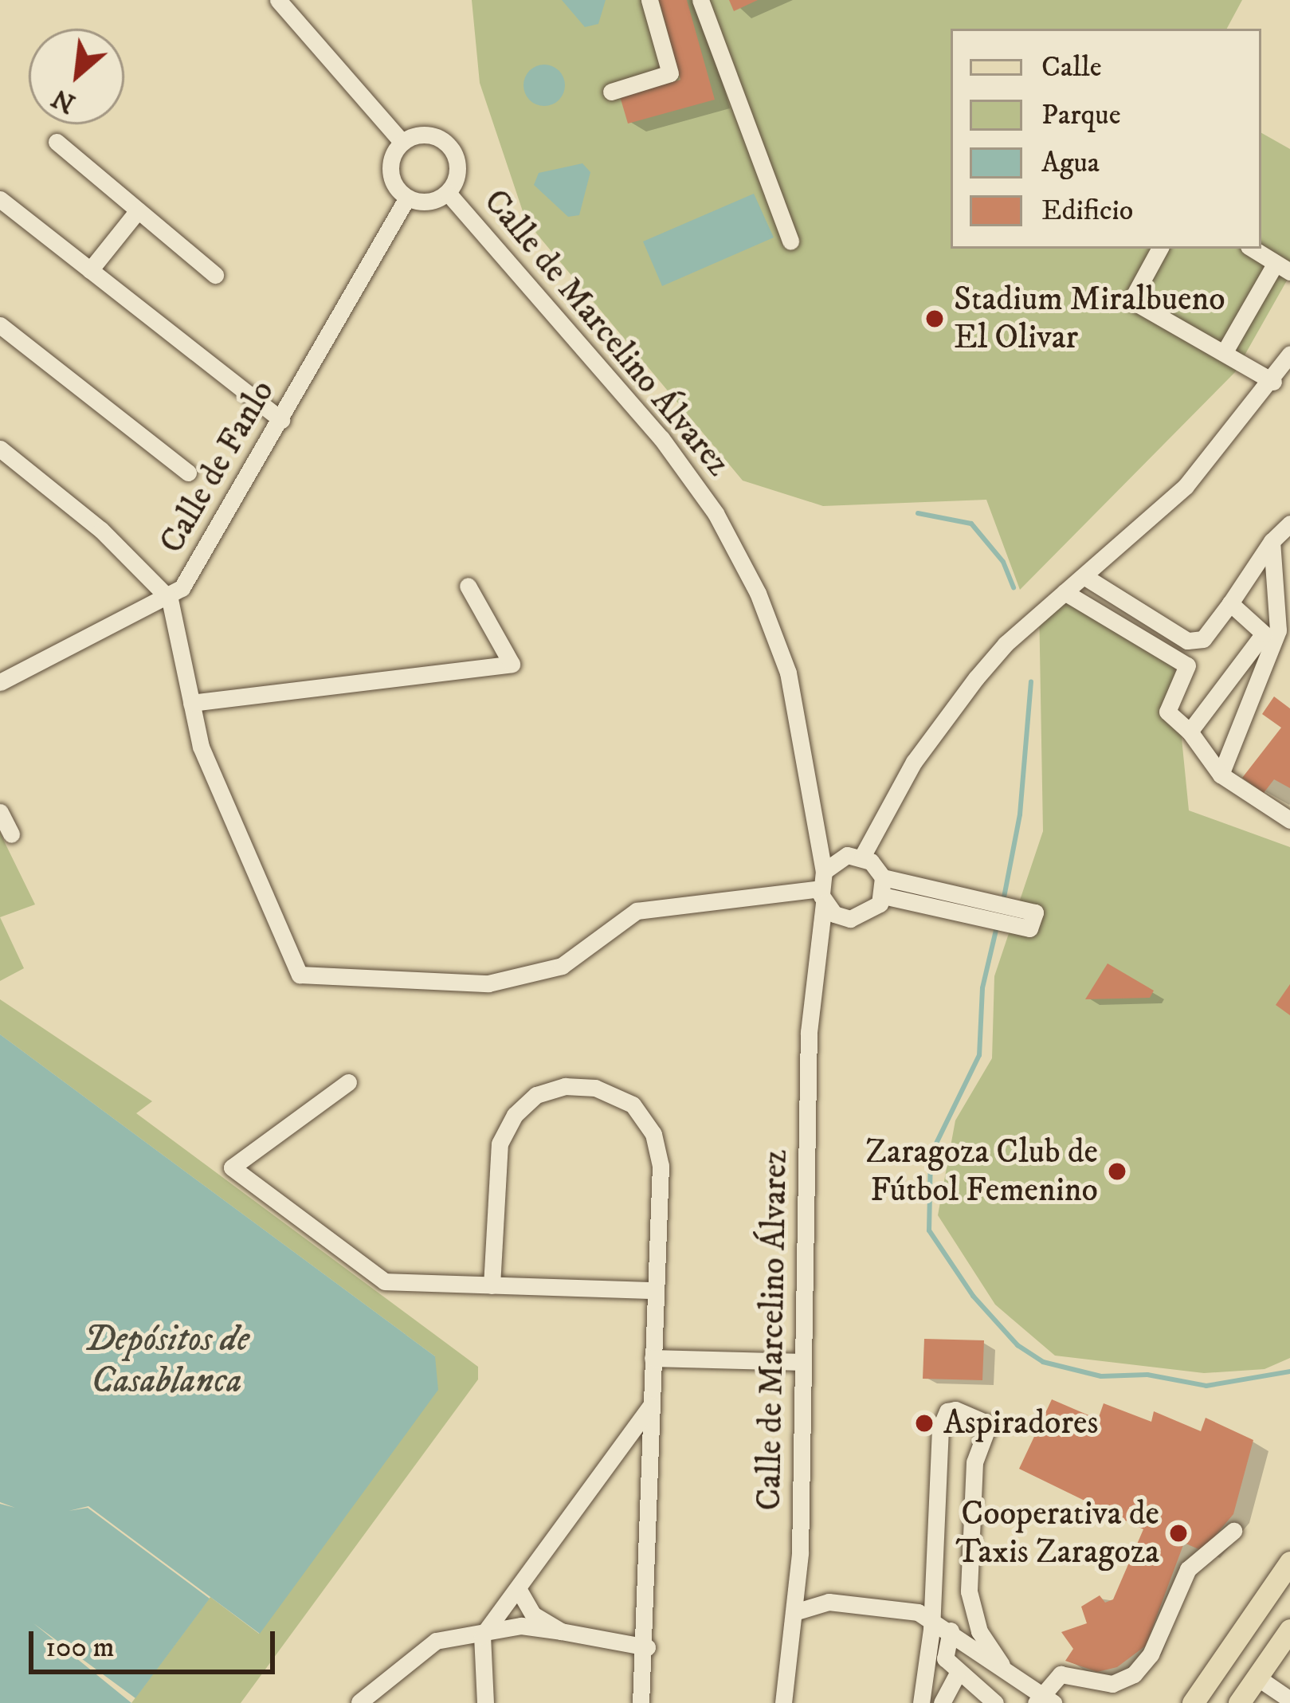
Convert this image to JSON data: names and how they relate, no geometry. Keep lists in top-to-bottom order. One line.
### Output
{"streets":{"street":["Calle de Marcelino Álvarez","Calle de Fanlo"]},"crossings":[["Calle de Marcelino Álvarez","Calle de Fanlo"]],"water":["Depósitos de Casablanca"],"places":["Stadium Miralbueno El Olivar","Zaragoza Club de Fútbol Femenino","Aspiradores","Cooperativa de Taxis Zaragoza"],"legend":["Calle","Parque","Agua","Edificio"],"scale_bar":"100 m","north":"bottom left"}
